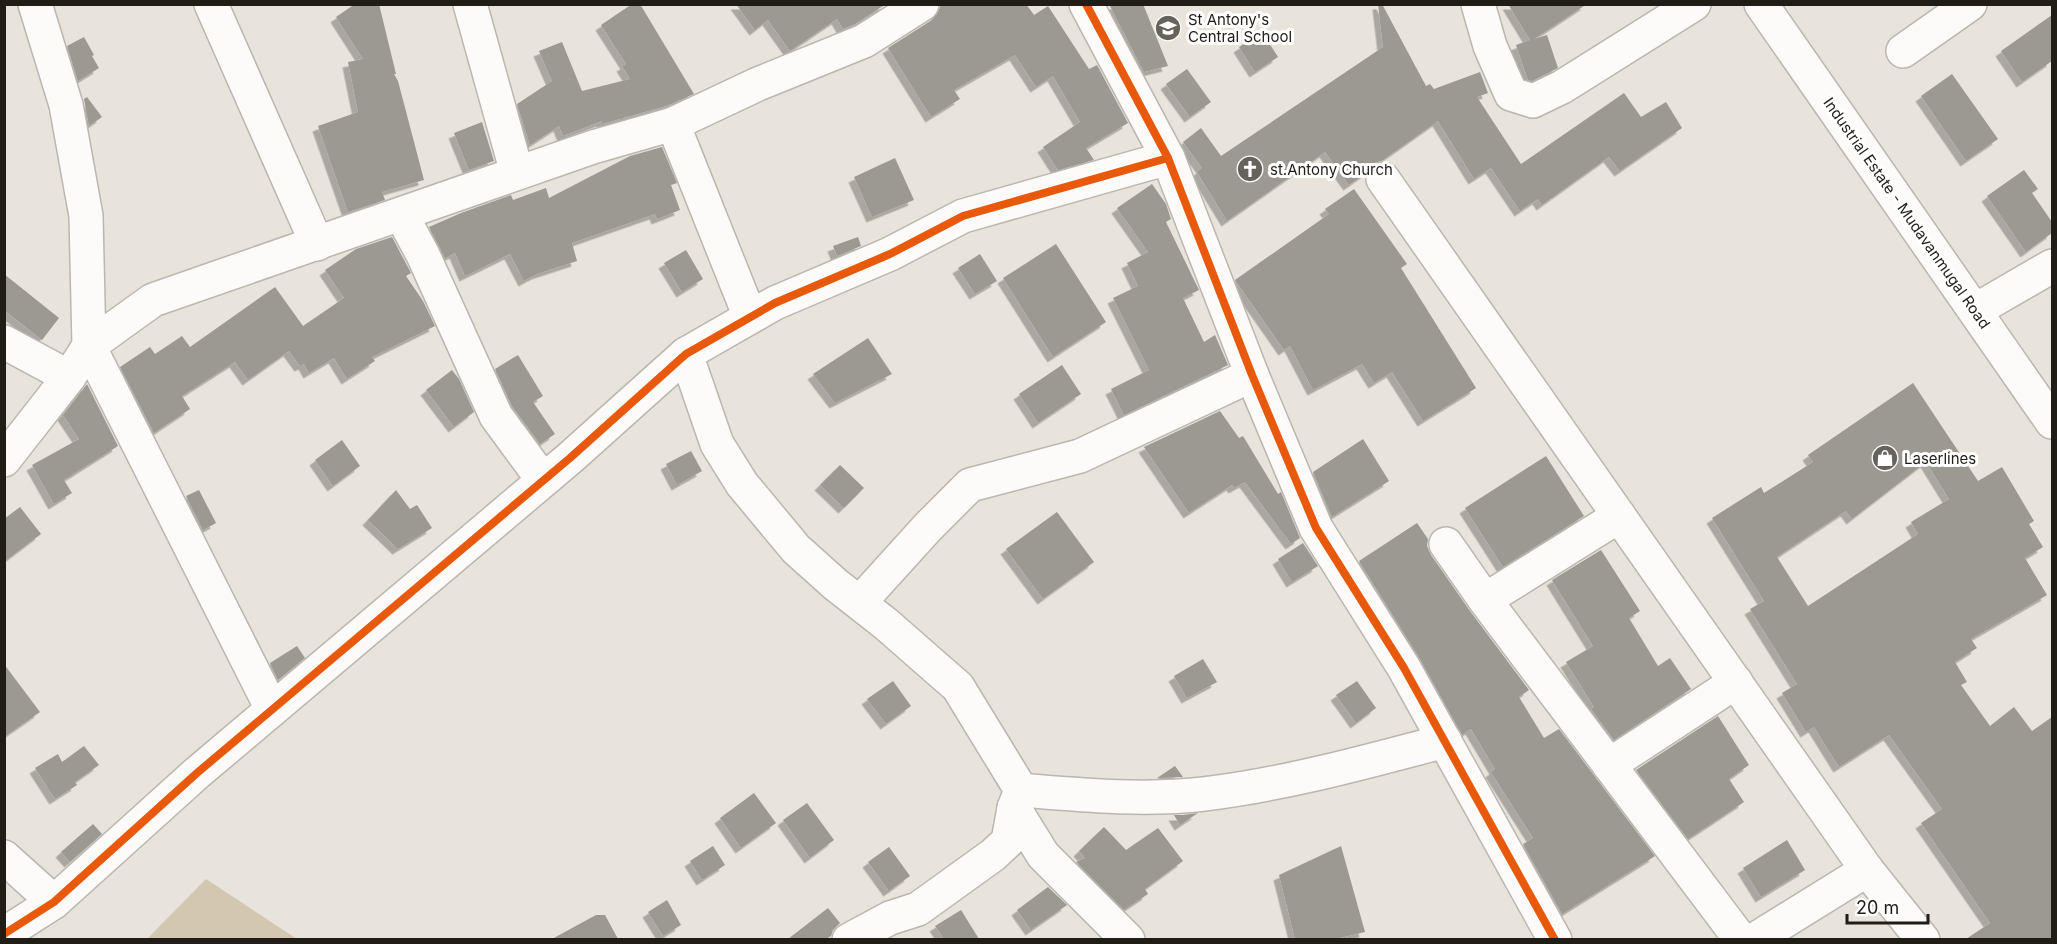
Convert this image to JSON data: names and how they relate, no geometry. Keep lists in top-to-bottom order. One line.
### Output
{"streets":{"street":["Industrial Estate - Mudavanmugal Road"]},"places":{"school or university":["St Antony's Central School"],"church":["st.Antony Church"],"shop":["Laserlines"]},"scale_bar":"20 m"}
